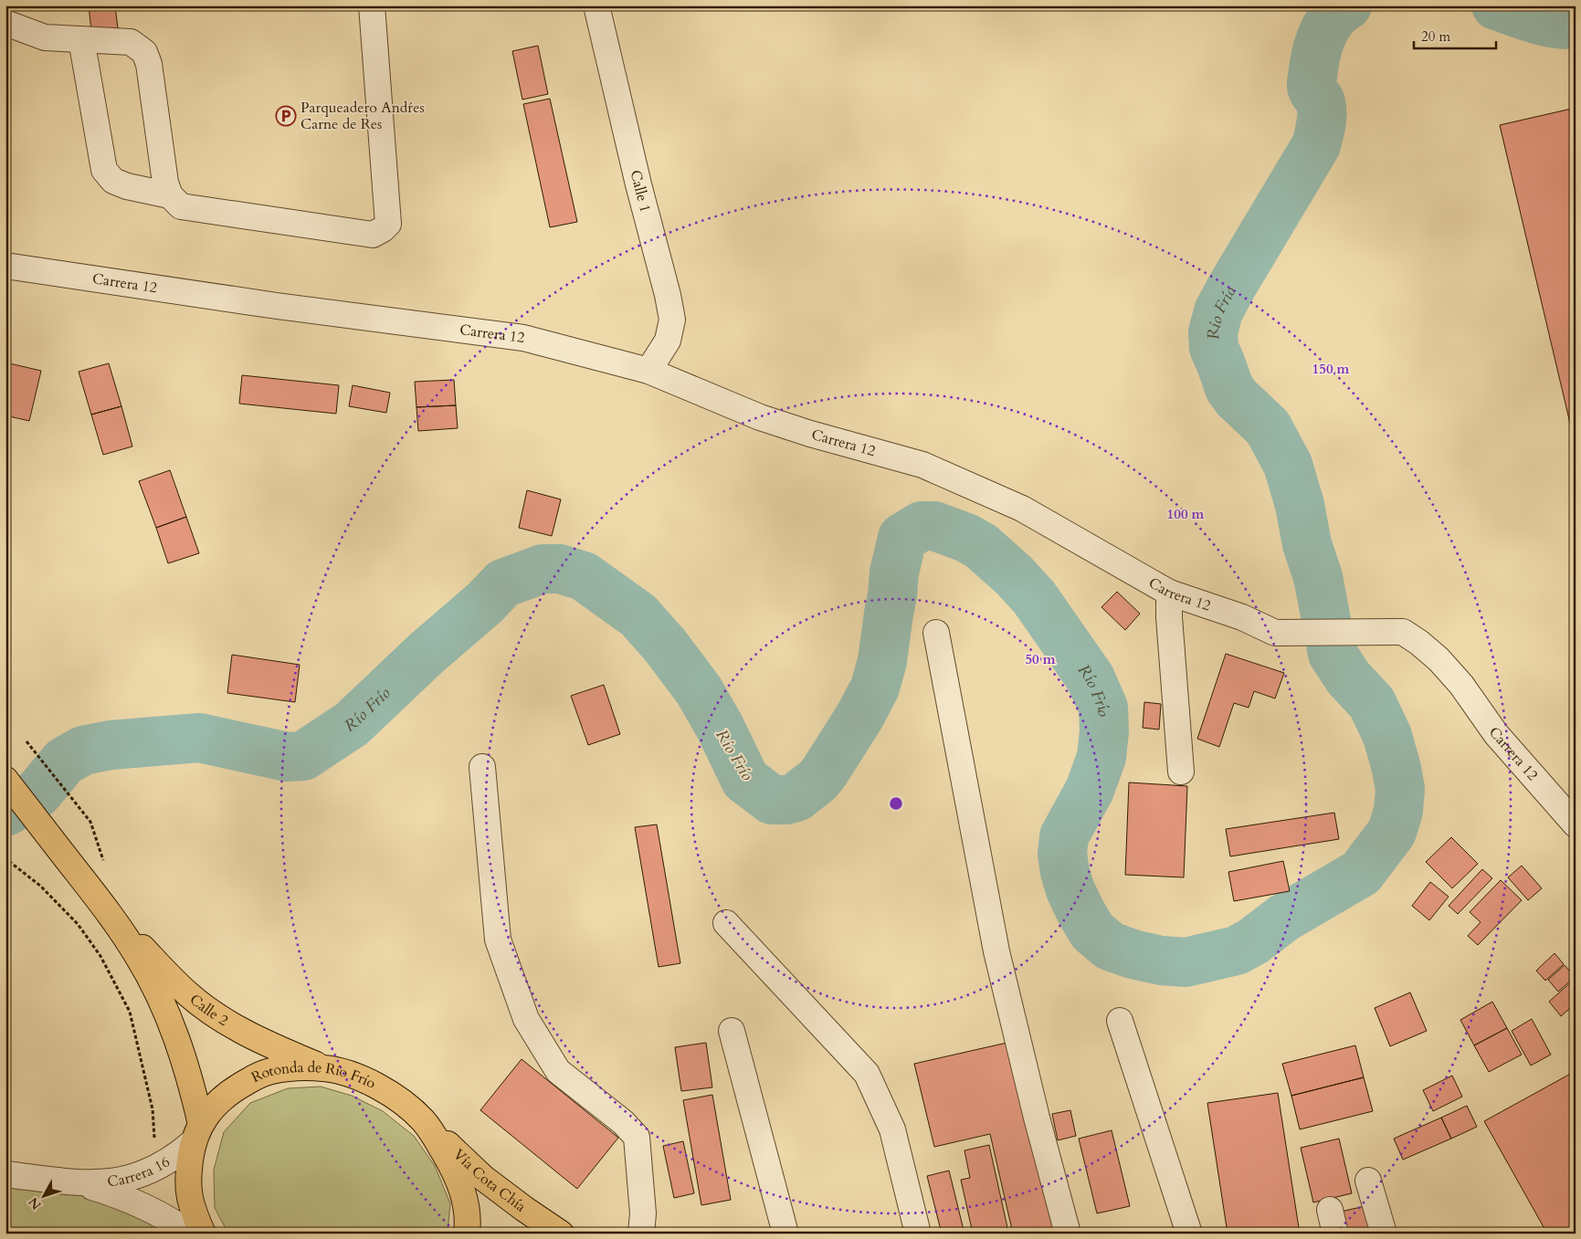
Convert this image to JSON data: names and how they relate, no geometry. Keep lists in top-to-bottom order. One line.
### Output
{"streets":{"main road":["Calle 2","Rotonda de Río Frío","Vía Cota Chía"],"street":["Calle 1","Carrera 12","Carrera 16"]},"crossings":[["Calle 1","Carrera 12"],["Calle 2","Rotonda de Río Frío"],["Calle 2","Carrera 16"],["Rotonda de Río Frío","Carrera 16"],["Rotonda de Río Frío","Vía Cota Chía"]],"water":["Río Frío"],"places":{"parking":["Parqueadero Andŕes Carne de Res"]},"scale_bar":"20 m","north":"bottom left","rings":["150 m","100 m","50 m"]}
